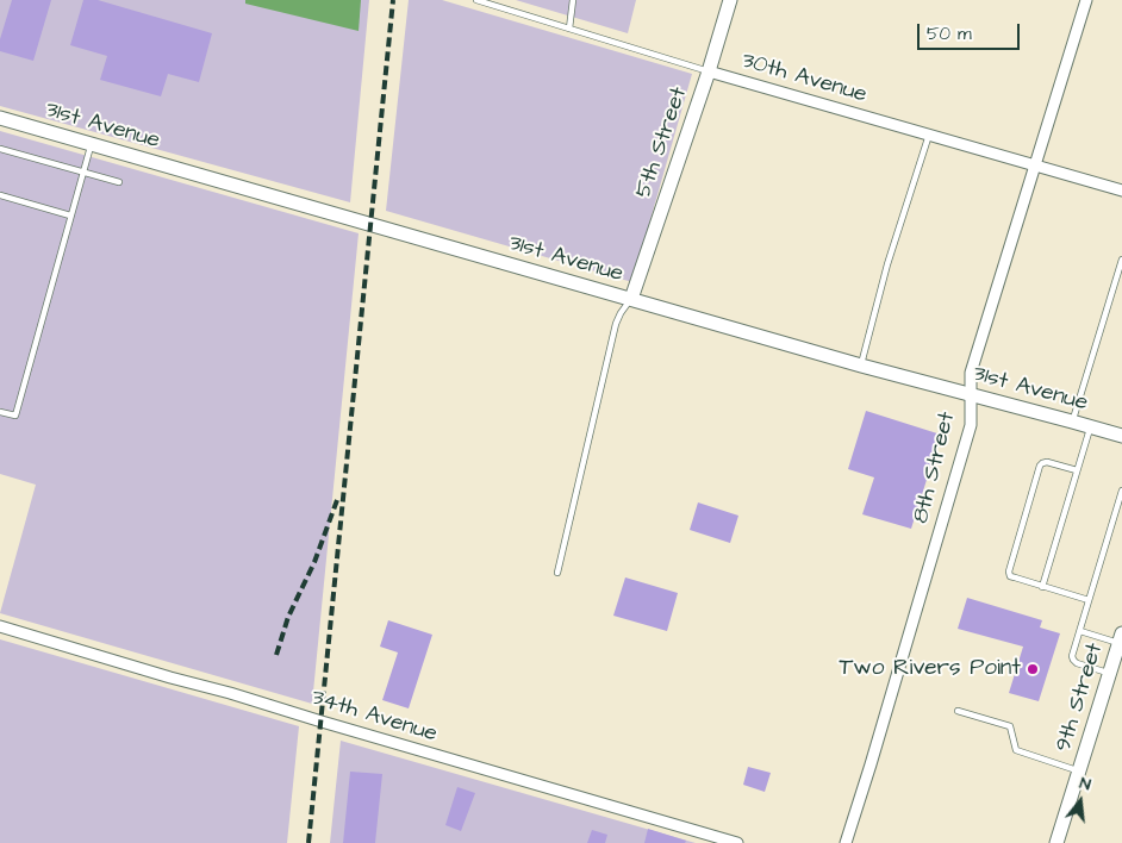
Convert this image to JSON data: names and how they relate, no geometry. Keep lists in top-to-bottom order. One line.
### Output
{"streets":{"street":["30th Avenue","31st Avenue","5th Street","8th Street","9th Street","34th Avenue"]},"crossings":[["30th Avenue","5th Street"],["30th Avenue","8th Street"],["31st Avenue","5th Street"],["31st Avenue","8th Street"]],"places":["Two Rivers Point"],"scale_bar":"50 m","north":"top"}
